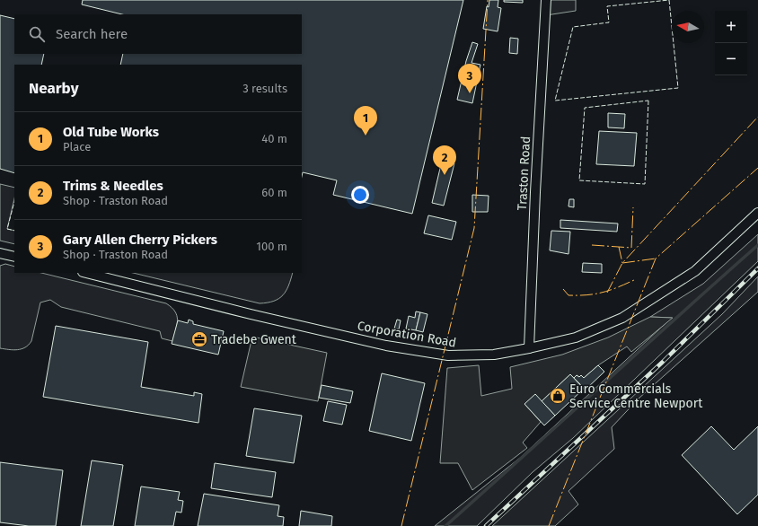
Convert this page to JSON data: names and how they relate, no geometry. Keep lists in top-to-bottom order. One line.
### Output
{"streets":{"street":["Traston Road","Corporation Road"]},"crossings":[["Traston Road","Corporation Road"]],"places":{"office":["Tradebe Gwent"],"shop":["Euro Commercials Service Centre Newport"]},"north":"left","page":{"map_buttons":["+","−"],"search":"Search here","pins":["3","1","2"],"heading":["Nearby","3 results"],"list":[{"mark":"1","name":"Old Tube Works","note":"Place","value":"40 m"},{"mark":"2","name":"Trims & Needles","note":"Shop · Traston Road","value":"60 m"},{"mark":"3","name":"Gary Allen Cherry Pickers","note":"Shop · Traston Road","value":"100 m"}]}}
